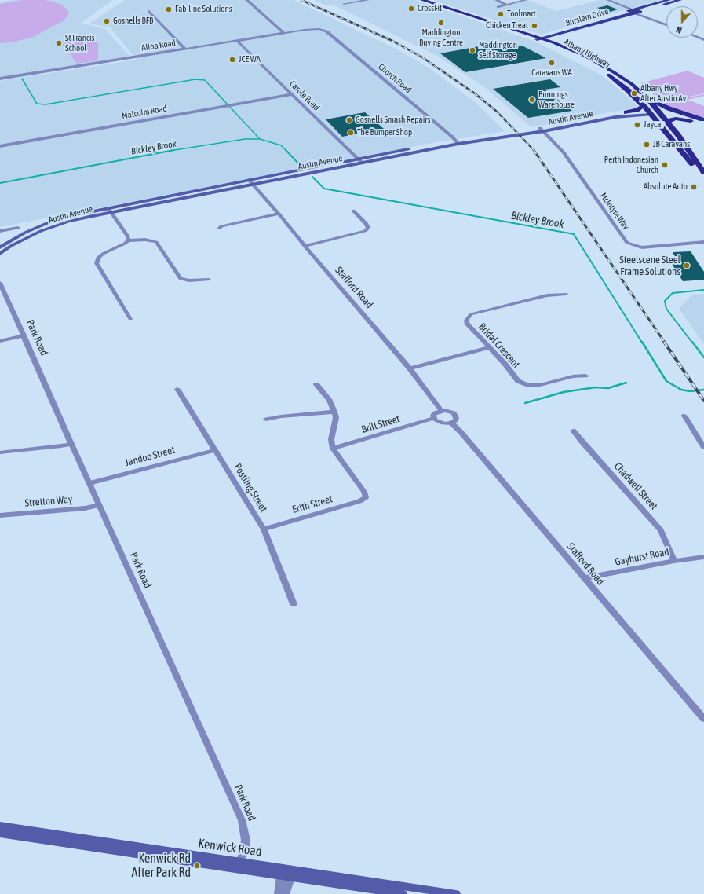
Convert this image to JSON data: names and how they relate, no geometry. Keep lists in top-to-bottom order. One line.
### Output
{"streets":{"highway":["Albany Highway"],"main road":["Burslem Drive","Austin Avenue","Kenwick Road"],"street":["Alloa Road","Church Road","Carole Road","Malcolm Road","McIntyre Way","Stafford Road","Park Road","Bridal Crescent","Brill Street","Jandoo Street","Chadwell Street","Postling Street","Stretton Way","Erith Street","Gayhurst Road"]},"crossings":[["Burslem Drive","Albany Highway"],["Alloa Road","Church Road"],["Alloa Road","Carole Road"],["Albany Highway","Austin Avenue"],["Church Road","Austin Avenue"],["Carole Road","Malcolm Road"],["Carole Road","Austin Avenue"],["Austin Avenue","McIntyre Way"],["Austin Avenue","Stafford Road"],["Stafford Road","Gayhurst Road"],["Park Road","Jandoo Street"],["Park Road","Stretton Way"],["Park Road","Kenwick Road"],["Brill Street","Erith Street"],["Jandoo Street","Postling Street"],["Chadwell Street","Gayhurst Road"],["Postling Street","Erith Street"]],"water":["Bickley Brook"],"places":["CrossFit","Fab-line Solutions","Toolmart","Gosnells BFB","Maddington Buying Centre","Chicken Treat","St Francis School","Maddington Self Storage","JCE WA","Caravans WA","Albany Hwy After Austin Av","Bunnings Warehouse","Gosnells Smash Repairs","Jaycar","The Bumper Shop","JB Caravans","Perth Indonesian Church","Absolute Auto","Steelscene Steel Frame Solutions","Kenwick Rd After Park Rd"],"north":"bottom"}
